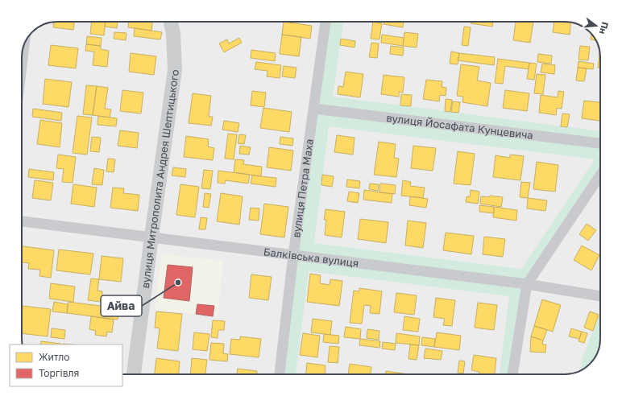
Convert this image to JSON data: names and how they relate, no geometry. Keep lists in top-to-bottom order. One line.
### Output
{"streets":{"street":["вулиця Йосафата Кунцевича","вулиця Митрополита Андрея Шептицького","вулиця Петра Маха","Балківська вулиця"]},"crossings":[["вулиця Йосафата Кунцевича","вулиця Петра Маха"],["вулиця Митрополита Андрея Шептицького","Балківська вулиця"],["вулиця Петра Маха","Балківська вулиця"]],"places":["Айва"],"legend":["Житло","Торгівля"],"north":"right"}
